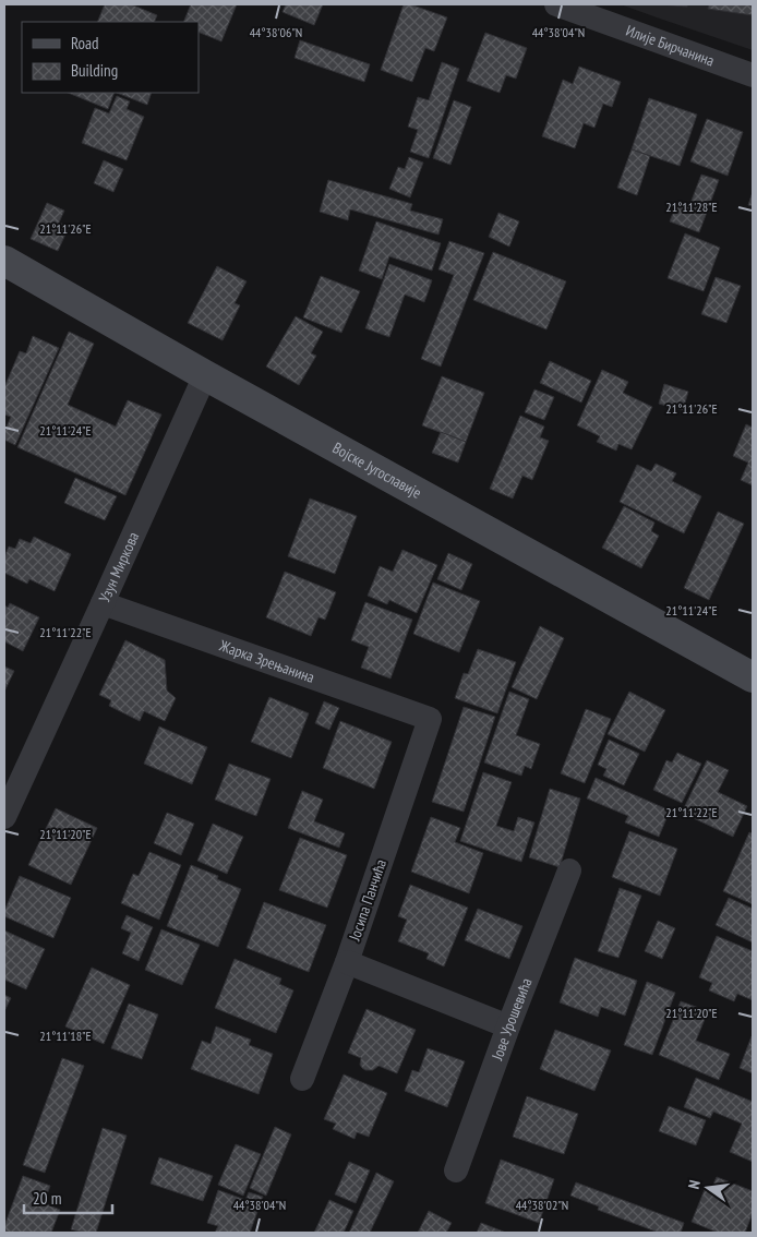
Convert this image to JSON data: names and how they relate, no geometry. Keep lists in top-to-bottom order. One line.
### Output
{"streets":{"main road":["Војске Југославије"],"street":["Илије Бирчанина","Узун Миркова","Жарка Зрењанина","Јосипа Панчића","Јове Урошевића"]},"crossings":[["Војске Југославије","Узун Миркова"],["Узун Миркова","Жарка Зрењанина"],["Жарка Зрењанина","Јосипа Панчића"]],"legend":["Road","Building"],"scale_bar":"20 m","north":"left","coordinates":["44°38'06\"N","44°38'04\"N","21°11'28\"E","21°11'26\"E","21°11'24\"E","21°11'22\"E","21°11'20\"E","21°11'18\"E","44°38'02\"N"]}
